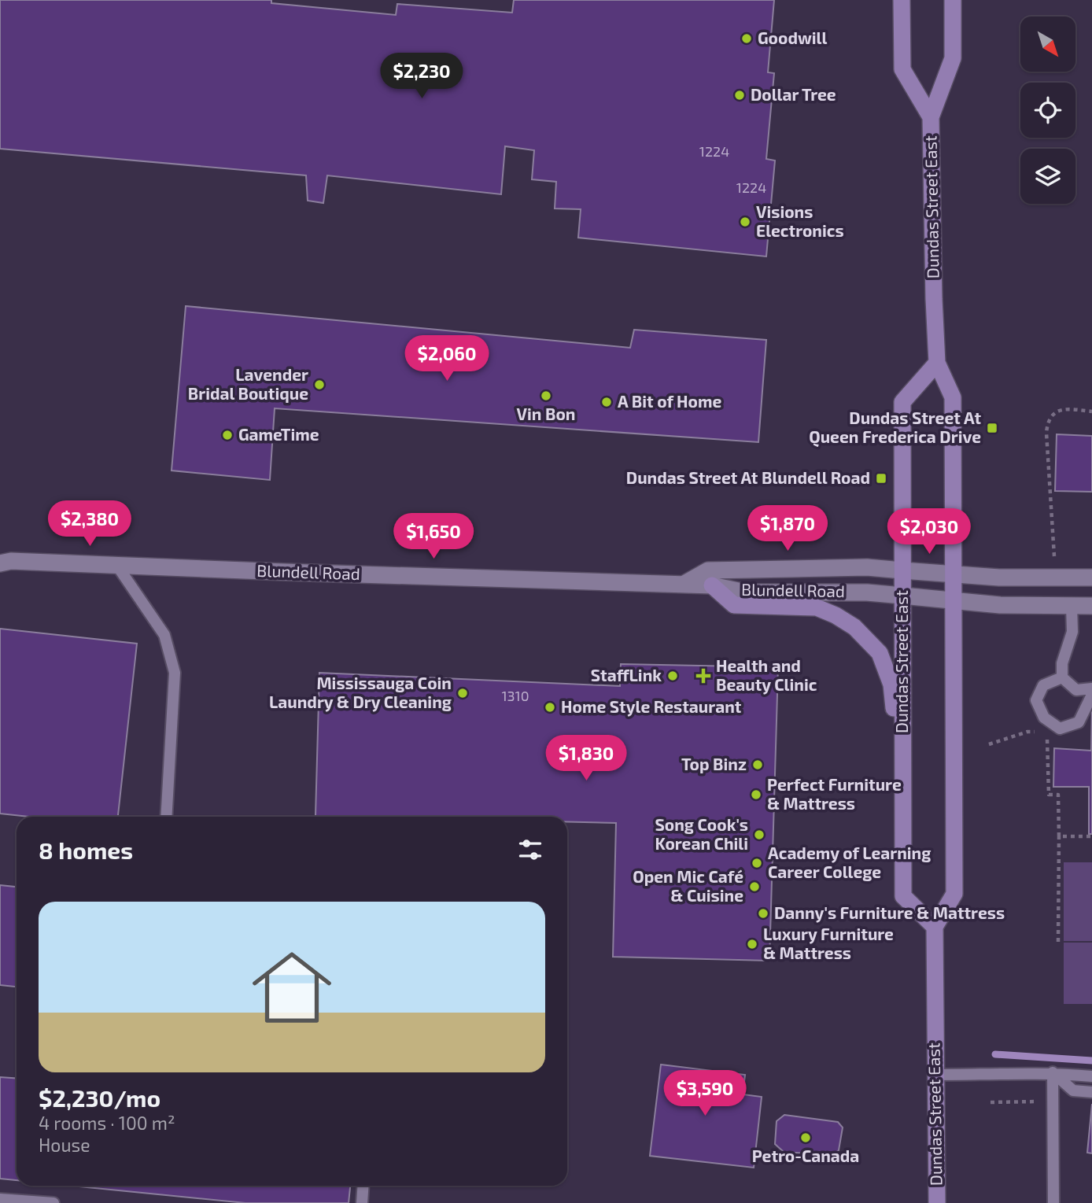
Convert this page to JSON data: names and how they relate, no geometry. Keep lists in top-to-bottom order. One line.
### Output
{"streets":{"main road":["Dundas Street East"],"street":["Blundell Road"]},"crossings":[["Dundas Street East","Blundell Road"]],"places":{"other":["Goodwill","Dollar Tree","Visions Electronics","Lavender Bridal Boutique","Vin Bon","A Bit of Home","GameTime","StaffLink","Mississauga Coin Laundry & Dry Cleaning","Home Style Restaurant","Top Binz","Perfect Furniture & Mattress","Song Cook's Korean Chili","Academy of Learning Career College","Open Mic Café & Cuisine","Danny's Furniture & Mattress","Luxury Furniture & Mattress","Petro-Canada"],"transit":["Dundas Street At Queen Frederica Drive","Dundas Street At Blundell Road"],"health":["Health and Beauty Clinic"]},"house_numbers":["1224","1224","1310"],"north":"bottom right","page":{"price":["$2,230","$2,060","$2,380","$1,870","$2,030","$1,650","$1,830","$3,590"],"heading":"8 homes","list":[{"name":"$2,230/mo","note":"4 rooms · 100 m² · House"}]}}
